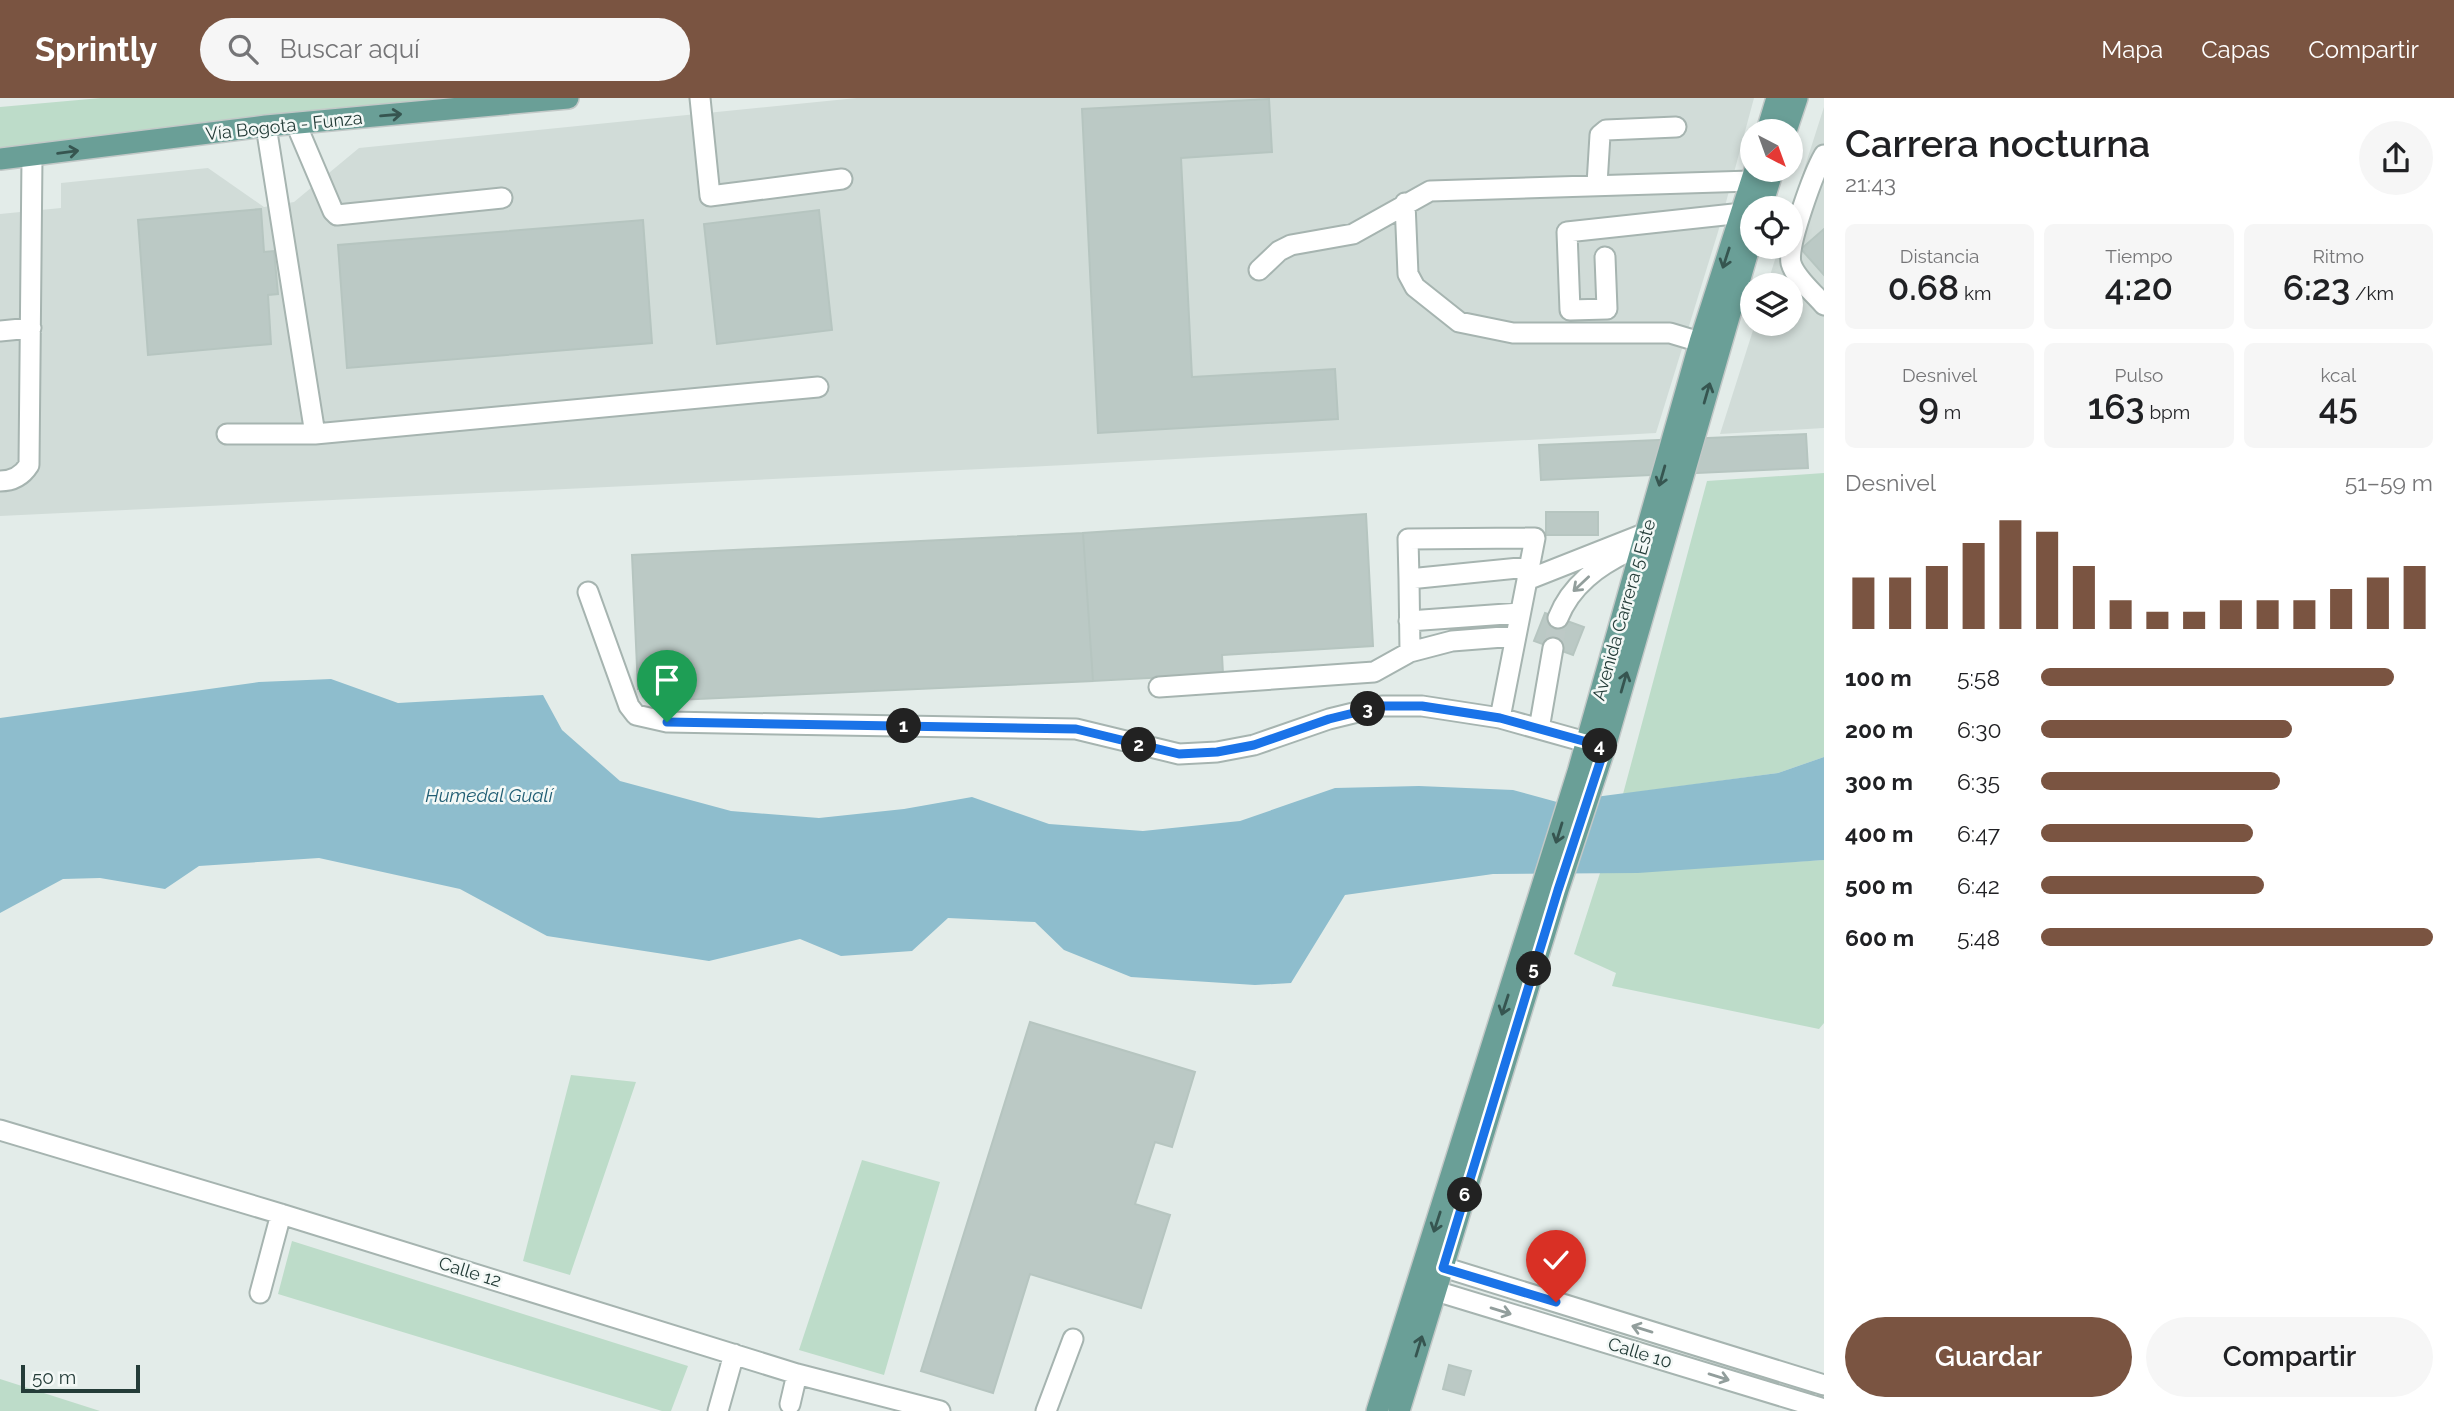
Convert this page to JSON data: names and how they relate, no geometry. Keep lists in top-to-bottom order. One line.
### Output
{"streets":{"main road":["Vía Bogota - Funza","Avenida Carrera 5 Este"],"street":["Calle 12","Calle 10"]},"crossings":[["Avenida Carrera 5 Este","Calle 10"]],"one_way":["Vía Bogota - Funza"],"water":["Humedal Gualí"],"scale_bar":"50 m","north":"bottom right","page":{"header":"Sprintly","search":"Buscar aquí","nav":["Mapa","Capas","Compartir"],"heading":["Carrera nocturna","21:43"],"stats":[["Distancia","0.68 km"],["Tiempo","4:20"],["Ritmo","6:23 /km"],["Desnivel","9 m"],["Pulso","163 bpm"],["kcal","45"]],"chart":["Desnivel","51–59 m"],"list":[{"name":"100 m","note":"5:58"},{"name":"200 m","note":"6:30"},{"name":"300 m","note":"6:35"},{"name":"400 m","note":"6:47"},{"name":"500 m","note":"6:42"},{"name":"600 m","note":"5:48"}],"pins":["3","1","2","4","5","6"],"buttons":["Guardar","Compartir"],"scale":"50 m"}}
